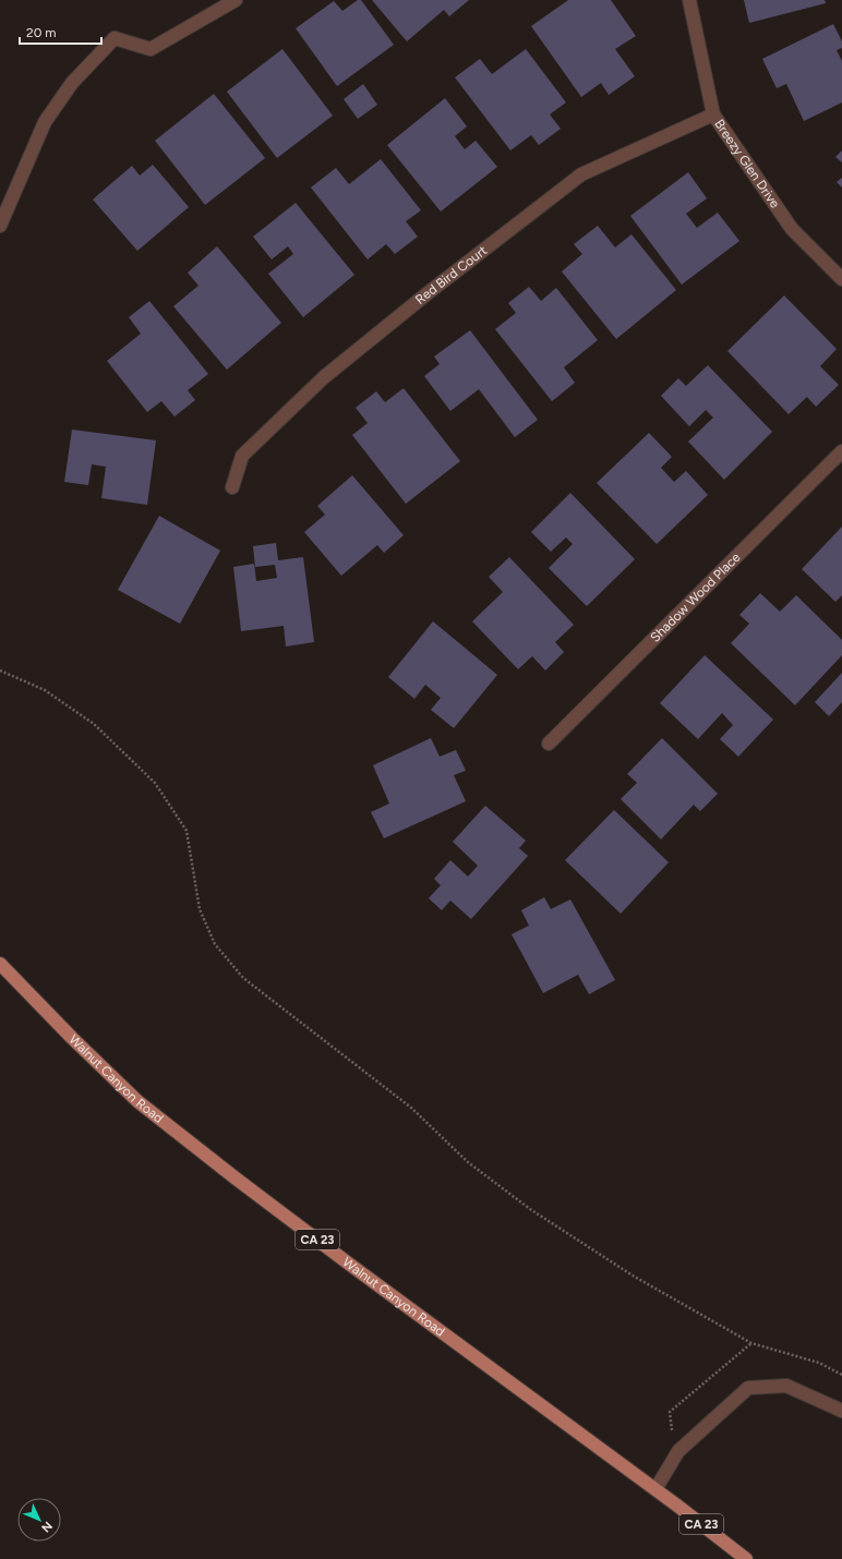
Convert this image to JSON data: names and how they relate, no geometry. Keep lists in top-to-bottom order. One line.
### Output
{"streets":{"main road":["Walnut Canyon Road","CA 23"],"street":["Breezy Glen Drive","Red Bird Court","Shadow Wood Place"]},"crossings":[["Breezy Glen Drive","Red Bird Court"]],"scale_bar":"20 m","north":"bottom right"}
